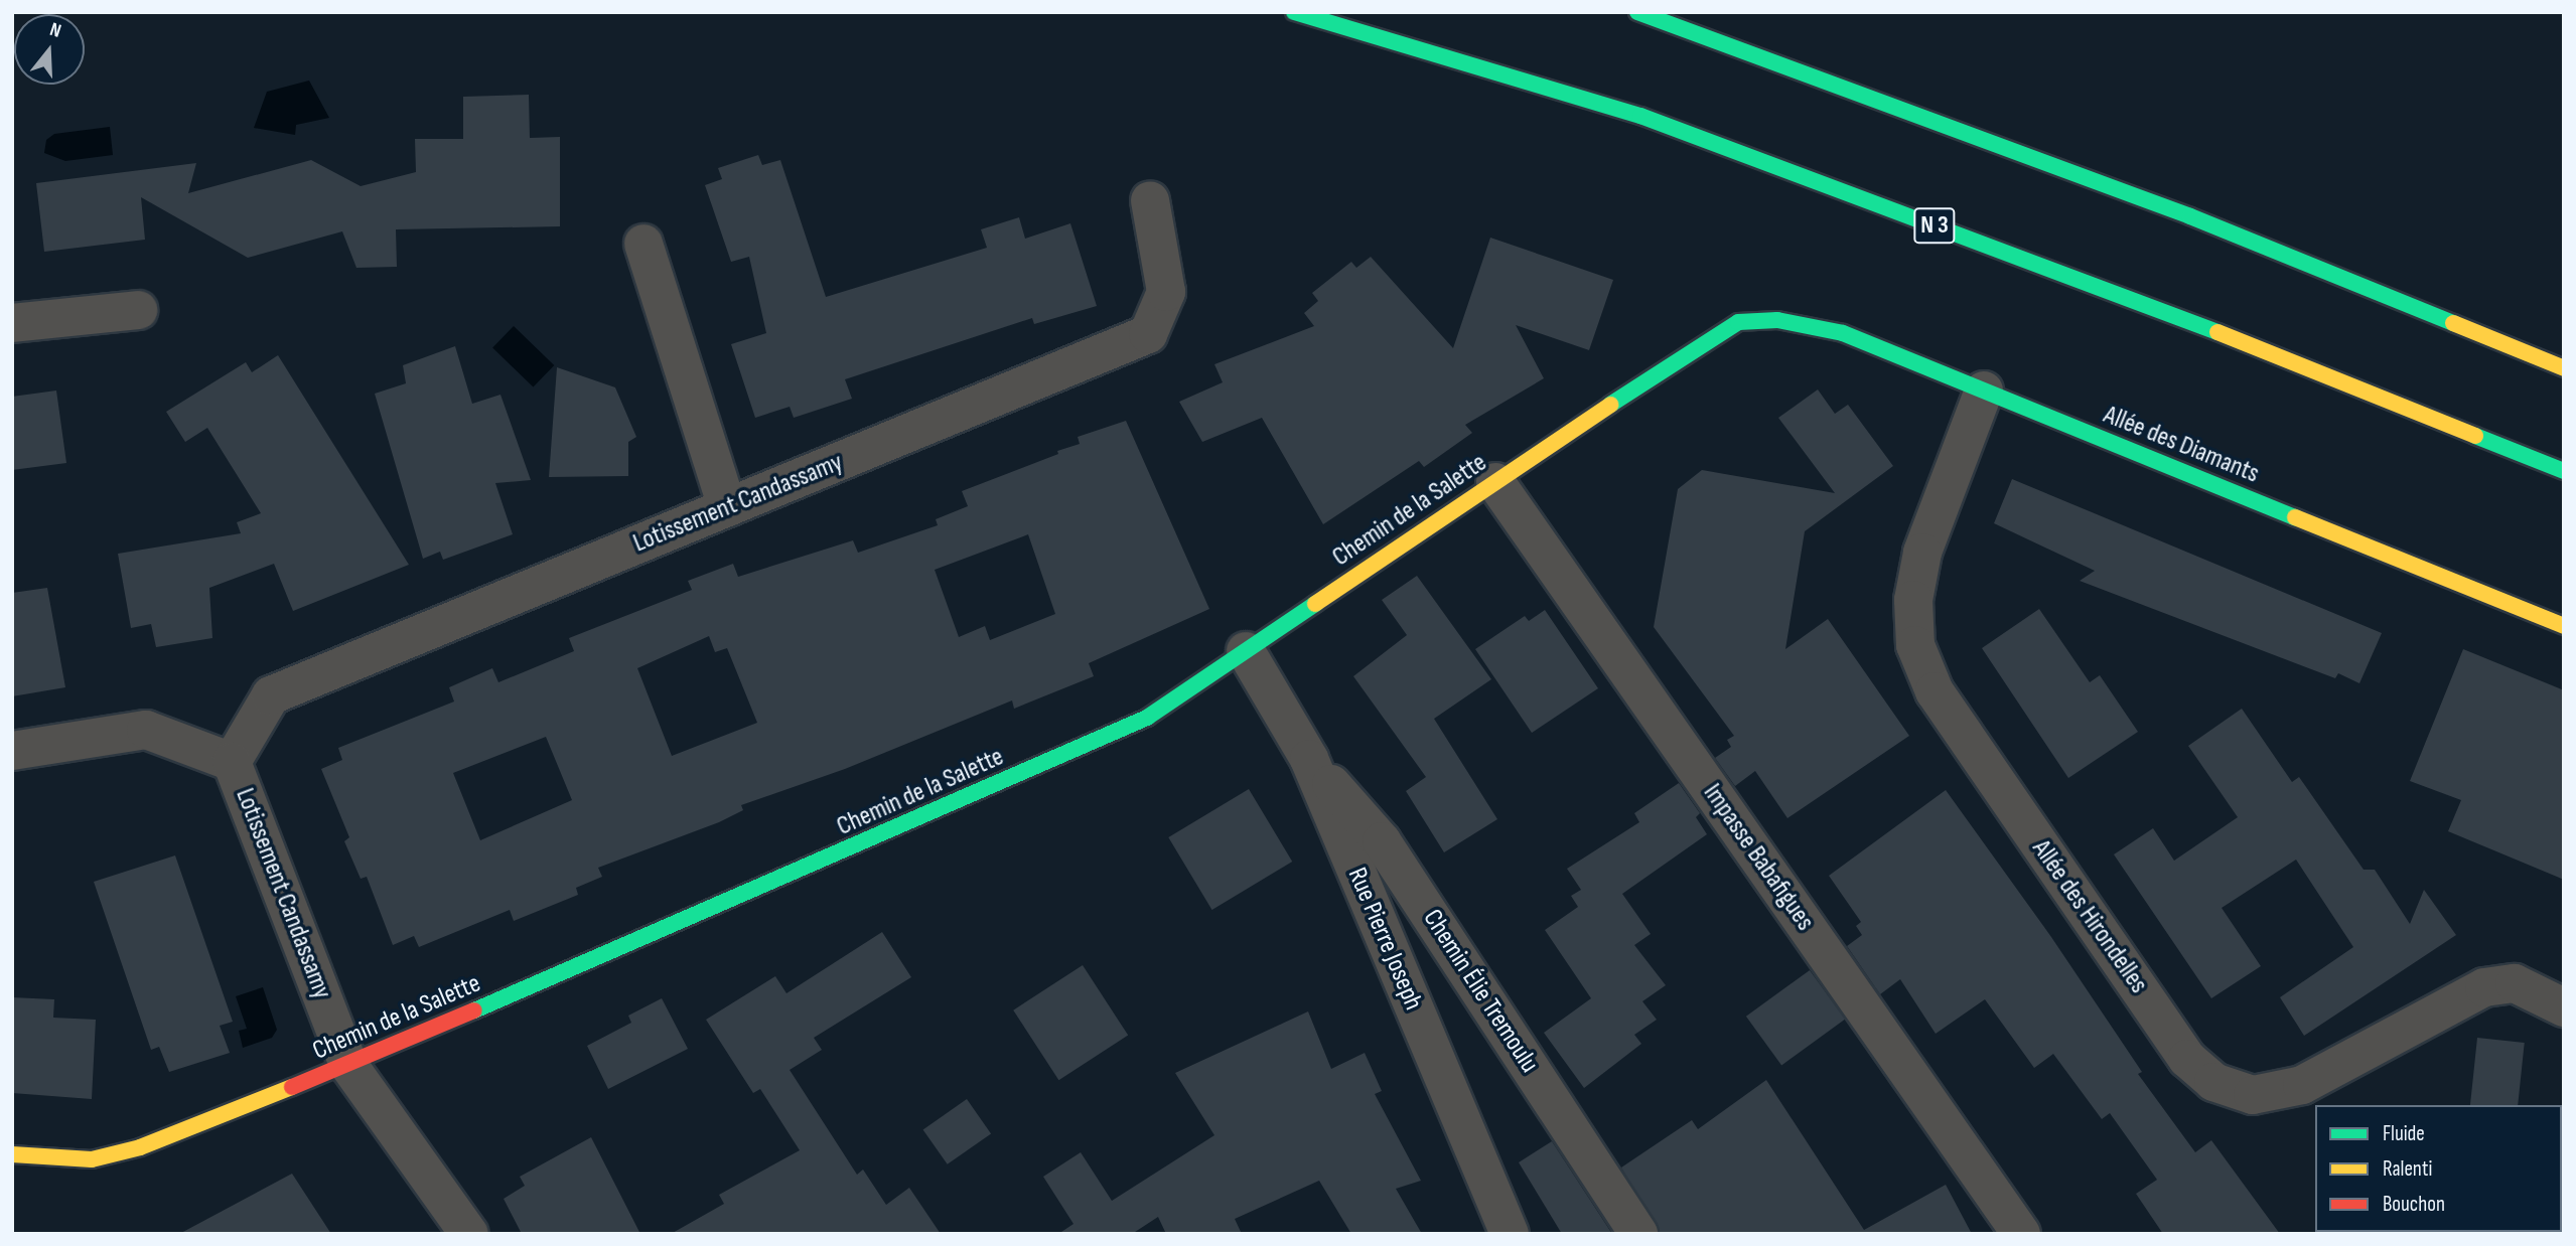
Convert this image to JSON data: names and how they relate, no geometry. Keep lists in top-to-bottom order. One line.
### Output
{"streets":{"main road":["N 3","Allée des Diamants","Chemin de la Salette"],"street":["Lotissement Candassamy","Impasse Babafigues","Allée des Hirondelles","Rue Pierre Joseph","Chemin Élie Tremoulu"]},"crossings":[["Allée des Diamants","Chemin de la Salette"],["Allée des Diamants","Allée des Hirondelles"],["Lotissement Candassamy","Chemin de la Salette"],["Chemin de la Salette","Impasse Babafigues"],["Chemin de la Salette","Rue Pierre Joseph"],["Rue Pierre Joseph","Chemin Élie Tremoulu"]],"legend":["Fluide","Ralenti","Bouchon"],"north":"top"}
